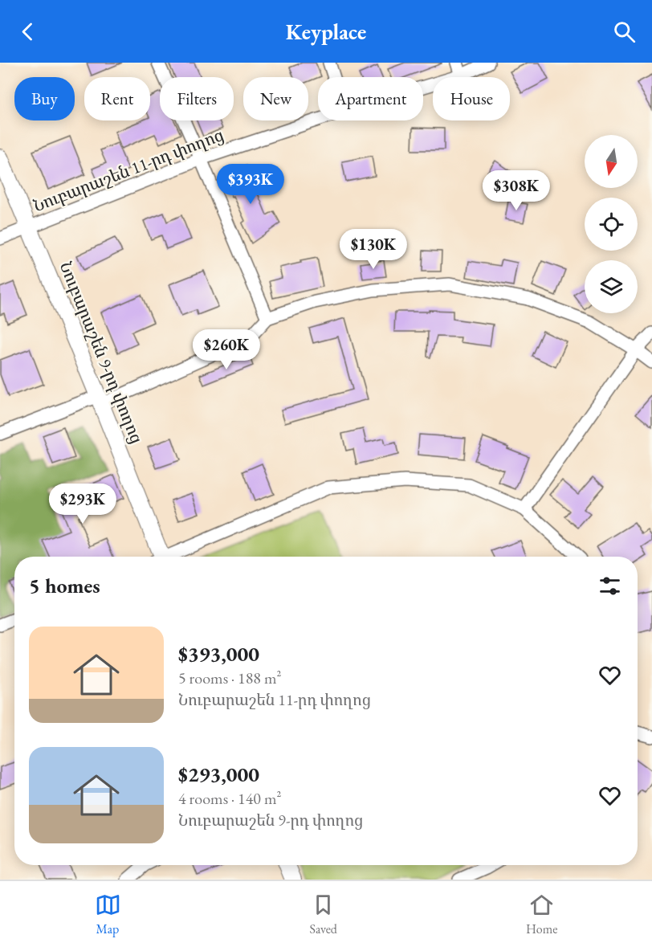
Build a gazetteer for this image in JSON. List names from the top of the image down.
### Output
{
  "streets": {
    "main road": ["Նուբարաշեն 9-րդ փողոց"],
    "street": ["Նուբարաշեն 11-րդ փողոց"]
  },
  "crossings": [
    ["Նուբարաշեն 11-րդ փողոց", "Նուբարաշեն 9-րդ փողոց"]
  ],
  "north": "bottom",
  "page": {
    "header": "Keyplace",
    "chip": [
      "Buy",
      "Rent",
      "Filters",
      "New",
      "Apartment",
      "House"
    ],
    "price": [
      "$393K",
      "$308K",
      "$130K",
      "$260K",
      "$293K"
    ],
    "heading": "5 homes",
    "list": [
      {
        "name": "$393,000",
        "note": "5 rooms · 188 m² · Նուբարաշեն 11-րդ փողոց"
      },
      {
        "name": "$293,000",
        "note": "4 rooms · 140 m² · Նուբարաշեն 9-րդ փողոց"
      }
    ],
    "tabs": ["Map", "Saved", "Home"]
  }
}
